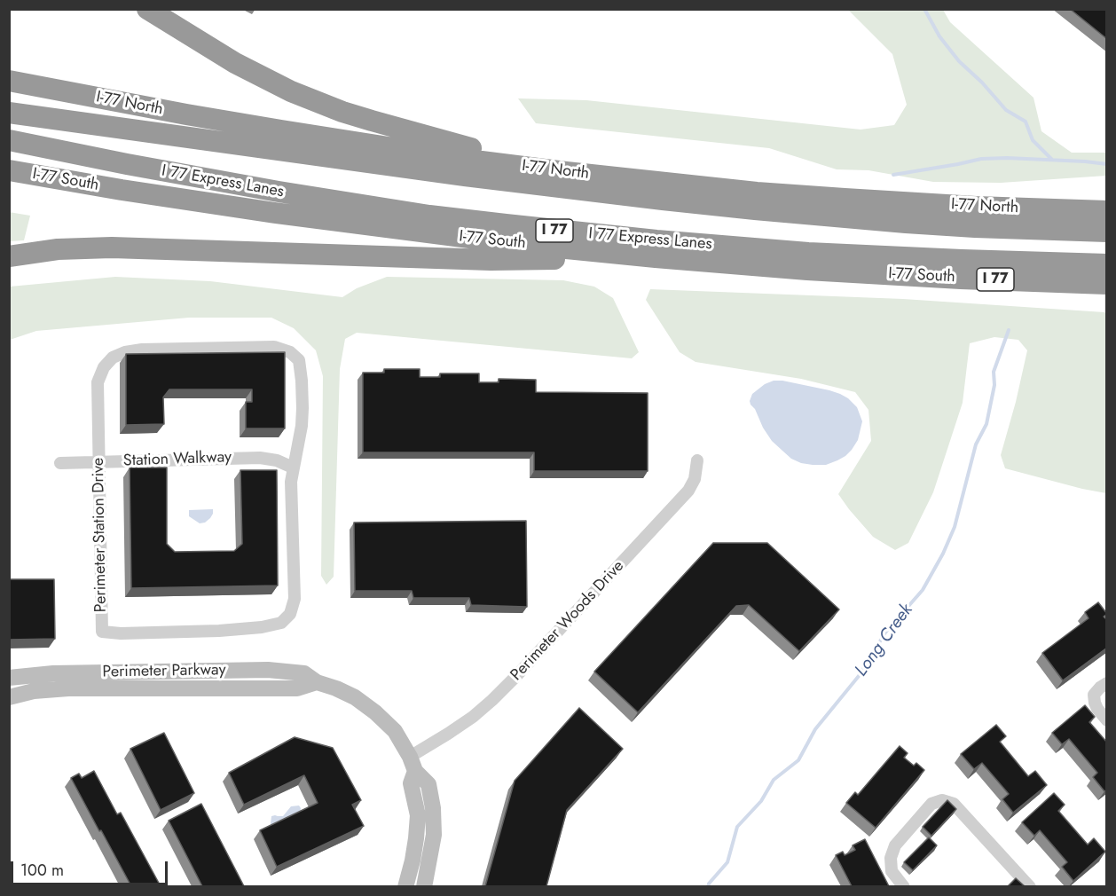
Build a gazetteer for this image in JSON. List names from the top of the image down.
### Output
{
  "streets": {
    "highway": [
      "I-77 North",
      "I-77 South",
      "I 77 Express Lanes",
      "I 77"
    ],
    "street": [
      "Station Walkway",
      "Perimeter Station Drive",
      "Perimeter Woods Drive",
      "Perimeter Parkway"
    ]
  },
  "crossings": [
    ["Station Walkway", "Perimeter Station Drive"],
    ["Perimeter Woods Drive", "Perimeter Parkway"]
  ],
  "water": ["Long Creek"],
  "scale_bar": "100 m"
}
